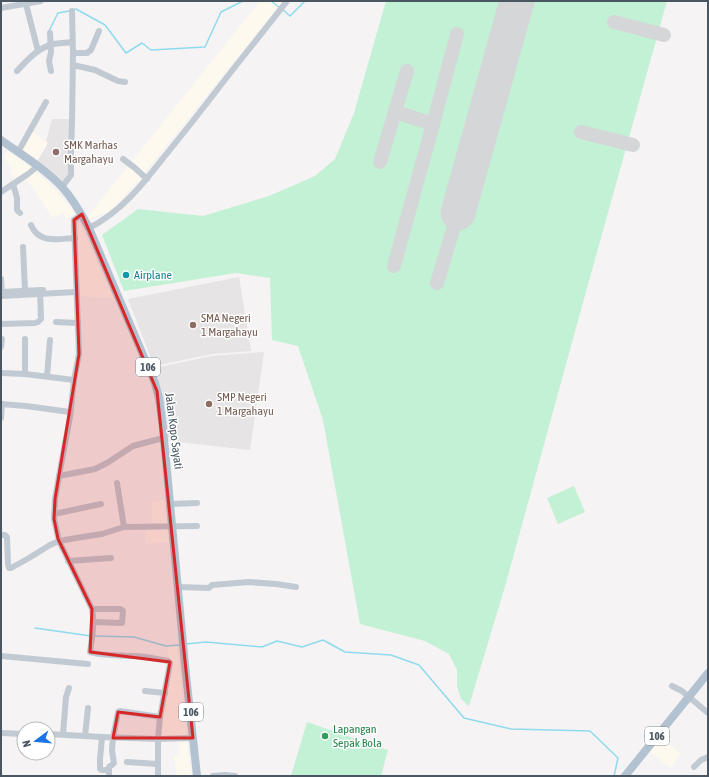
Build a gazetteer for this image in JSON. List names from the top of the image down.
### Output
{
  "streets": {
    "main road": ["106", "Jalan Kopo Sayati"]
  },
  "places": [
    "SMK Marhas Margahayu",
    "Airplane",
    "SMA Negeri 1 Margahayu",
    "SMP Negeri 1 Margahayu",
    "Lapangan Sepak Bola"
  ],
  "north": "left"
}
